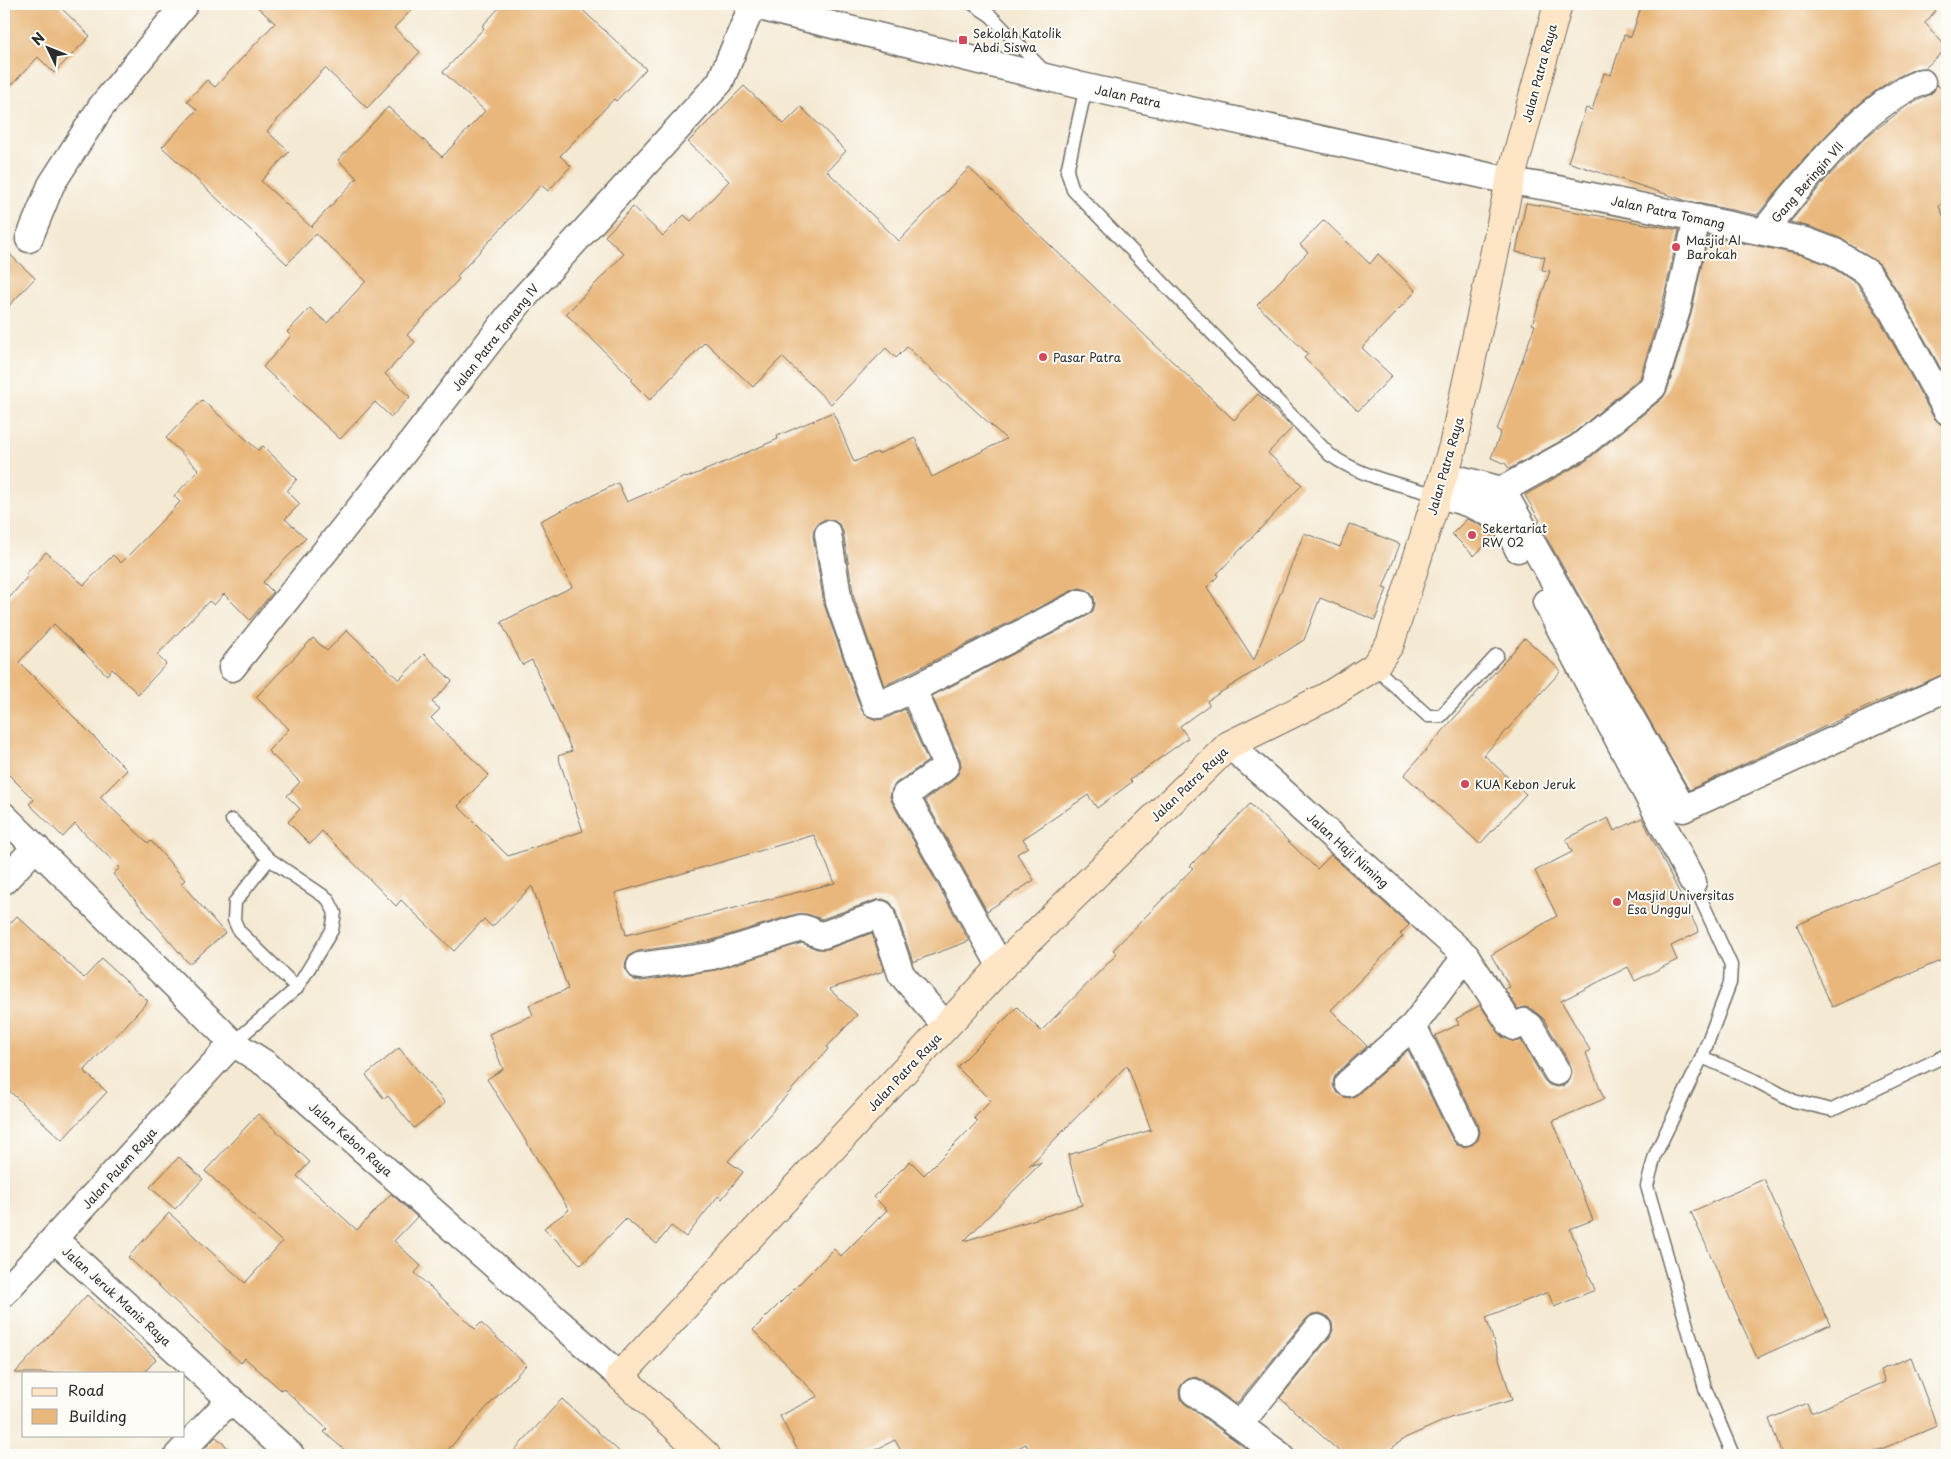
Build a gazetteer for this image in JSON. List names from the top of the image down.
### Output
{
  "streets": {
    "street": [
      "Jalan Patra Raya",
      "Jalan Patra",
      "Gang Beringin VII",
      "Jalan Patra Tomang",
      "Jalan Patra Tomang IV",
      "Jalan Haji Niming",
      "Jalan Kebon Raya",
      "Jalan Palem Raya",
      "Jalan Jeruk Manis Raya"
    ]
  },
  "crossings": [
    ["Jalan Patra Raya", "Jalan Patra"],
    ["Jalan Patra Raya", "Jalan Patra Tomang"],
    ["Jalan Patra Raya", "Jalan Haji Niming"],
    ["Jalan Patra Raya", "Jalan Kebon Raya"],
    ["Jalan Patra", "Jalan Patra Tomang"],
    ["Jalan Patra", "Jalan Patra Tomang IV"],
    ["Gang Beringin VII", "Jalan Patra Tomang"],
    ["Jalan Kebon Raya", "Jalan Palem Raya"],
    ["Jalan Palem Raya", "Jalan Jeruk Manis Raya"]
  ],
  "places": {
    "transit": ["Sekolah Katolik Abdi Siswa"],
    "other": [
      "Masjid Al Barokah",
      "Pasar Patra",
      "Sekertariat RW 02",
      "KUA Kebon Jeruk",
      "Masjid Universitas Esa Unggul"
    ]
  },
  "legend": ["Road", "Building"],
  "north": "top left"
}
